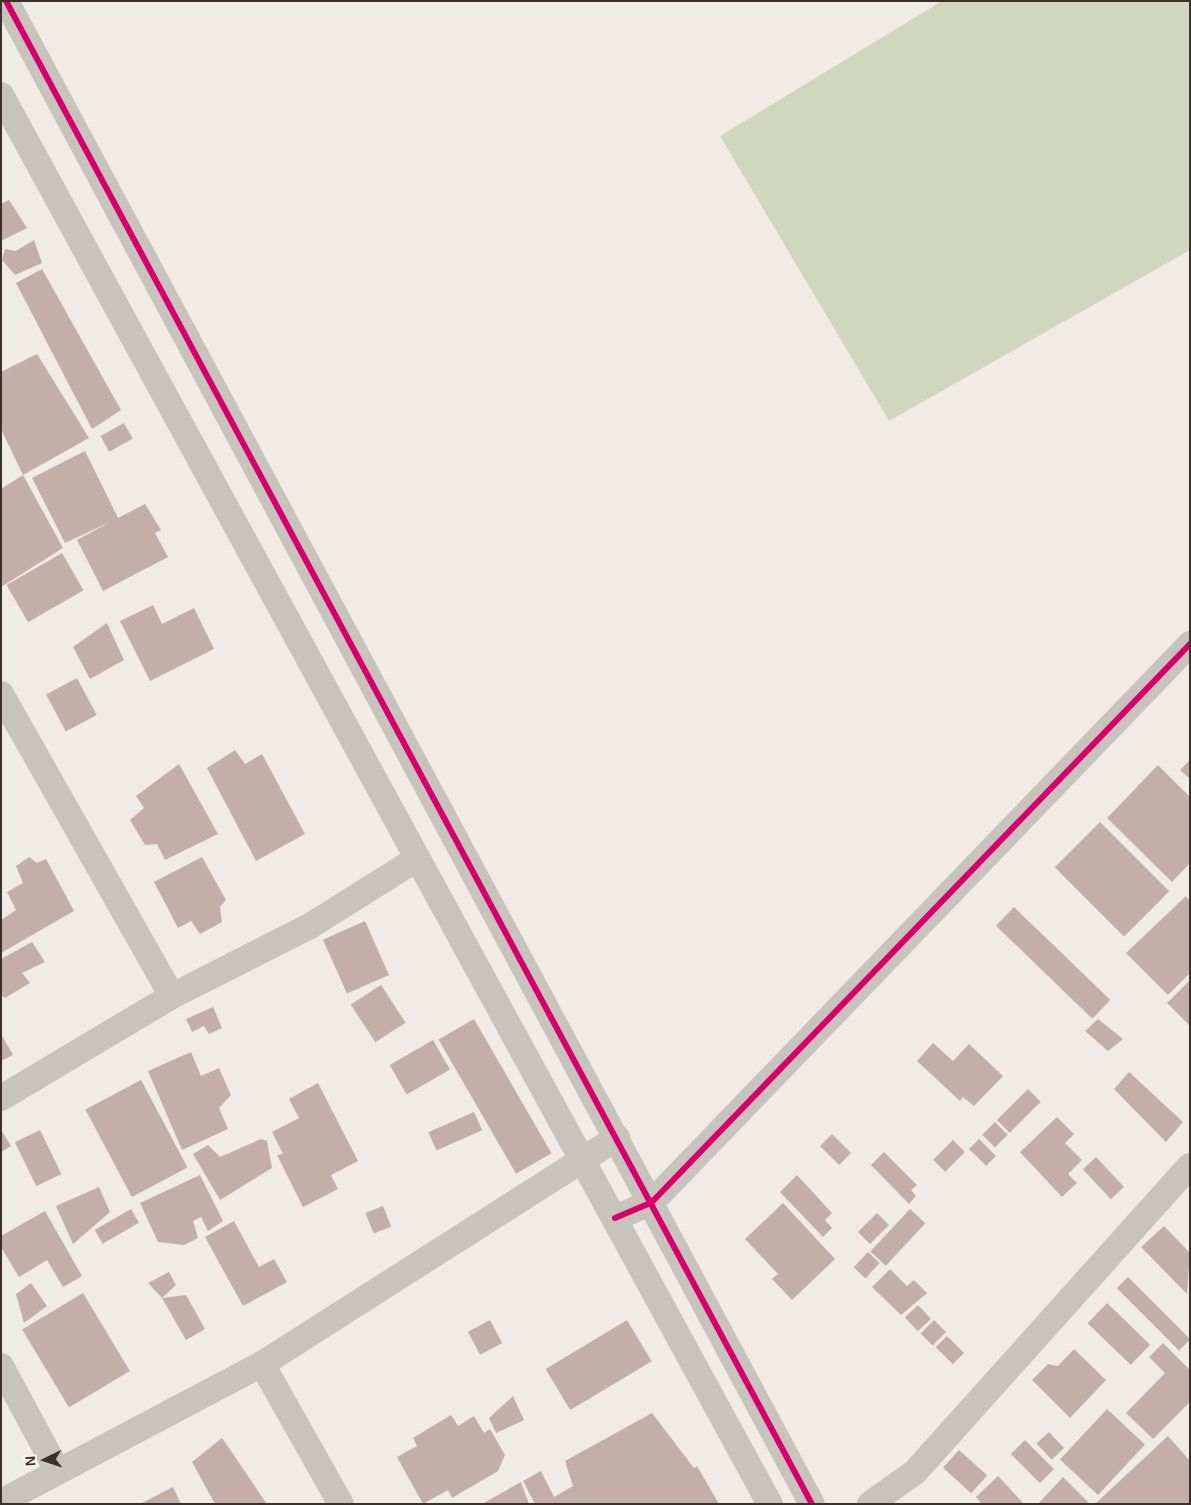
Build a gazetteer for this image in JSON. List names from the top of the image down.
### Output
{
  "north": "left"
}
